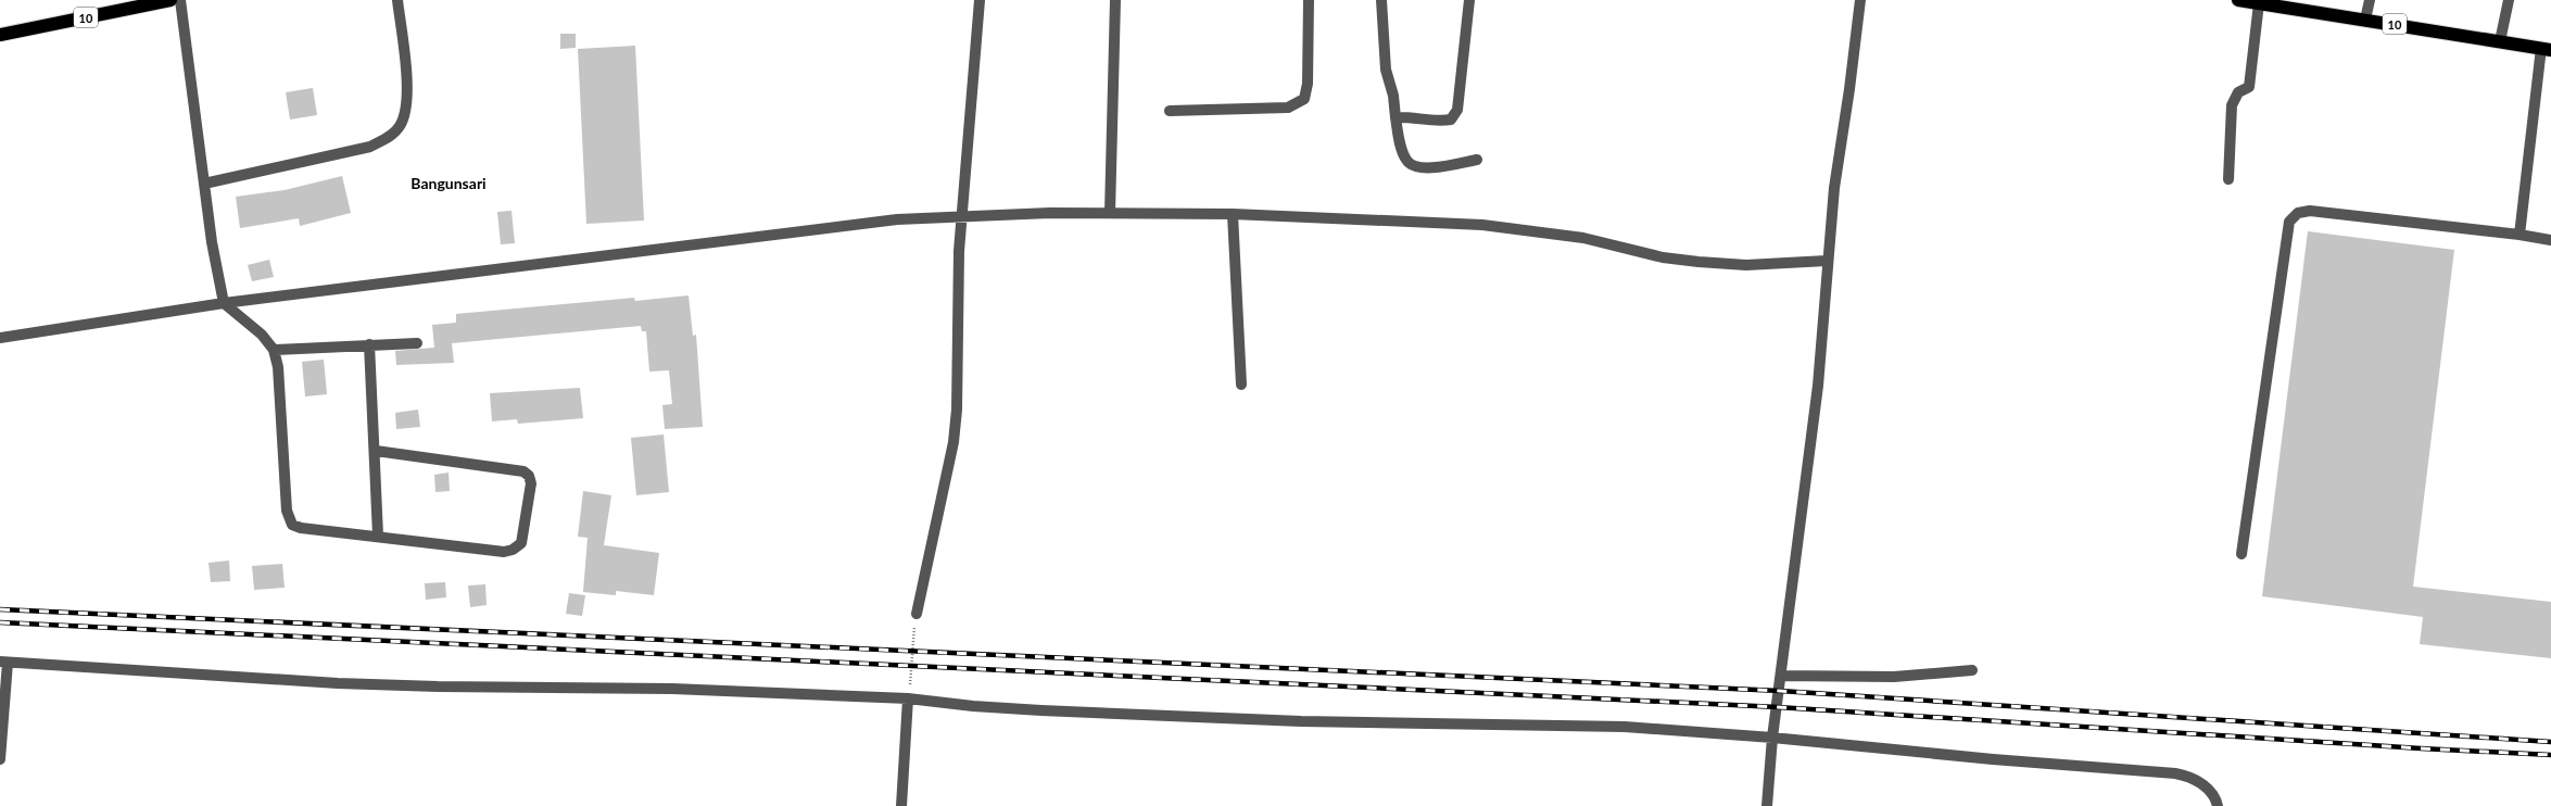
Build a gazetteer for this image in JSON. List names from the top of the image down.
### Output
{
  "streets": {
    "highway": ["10"]
  },
  "districts": ["Bangunsari"]
}
